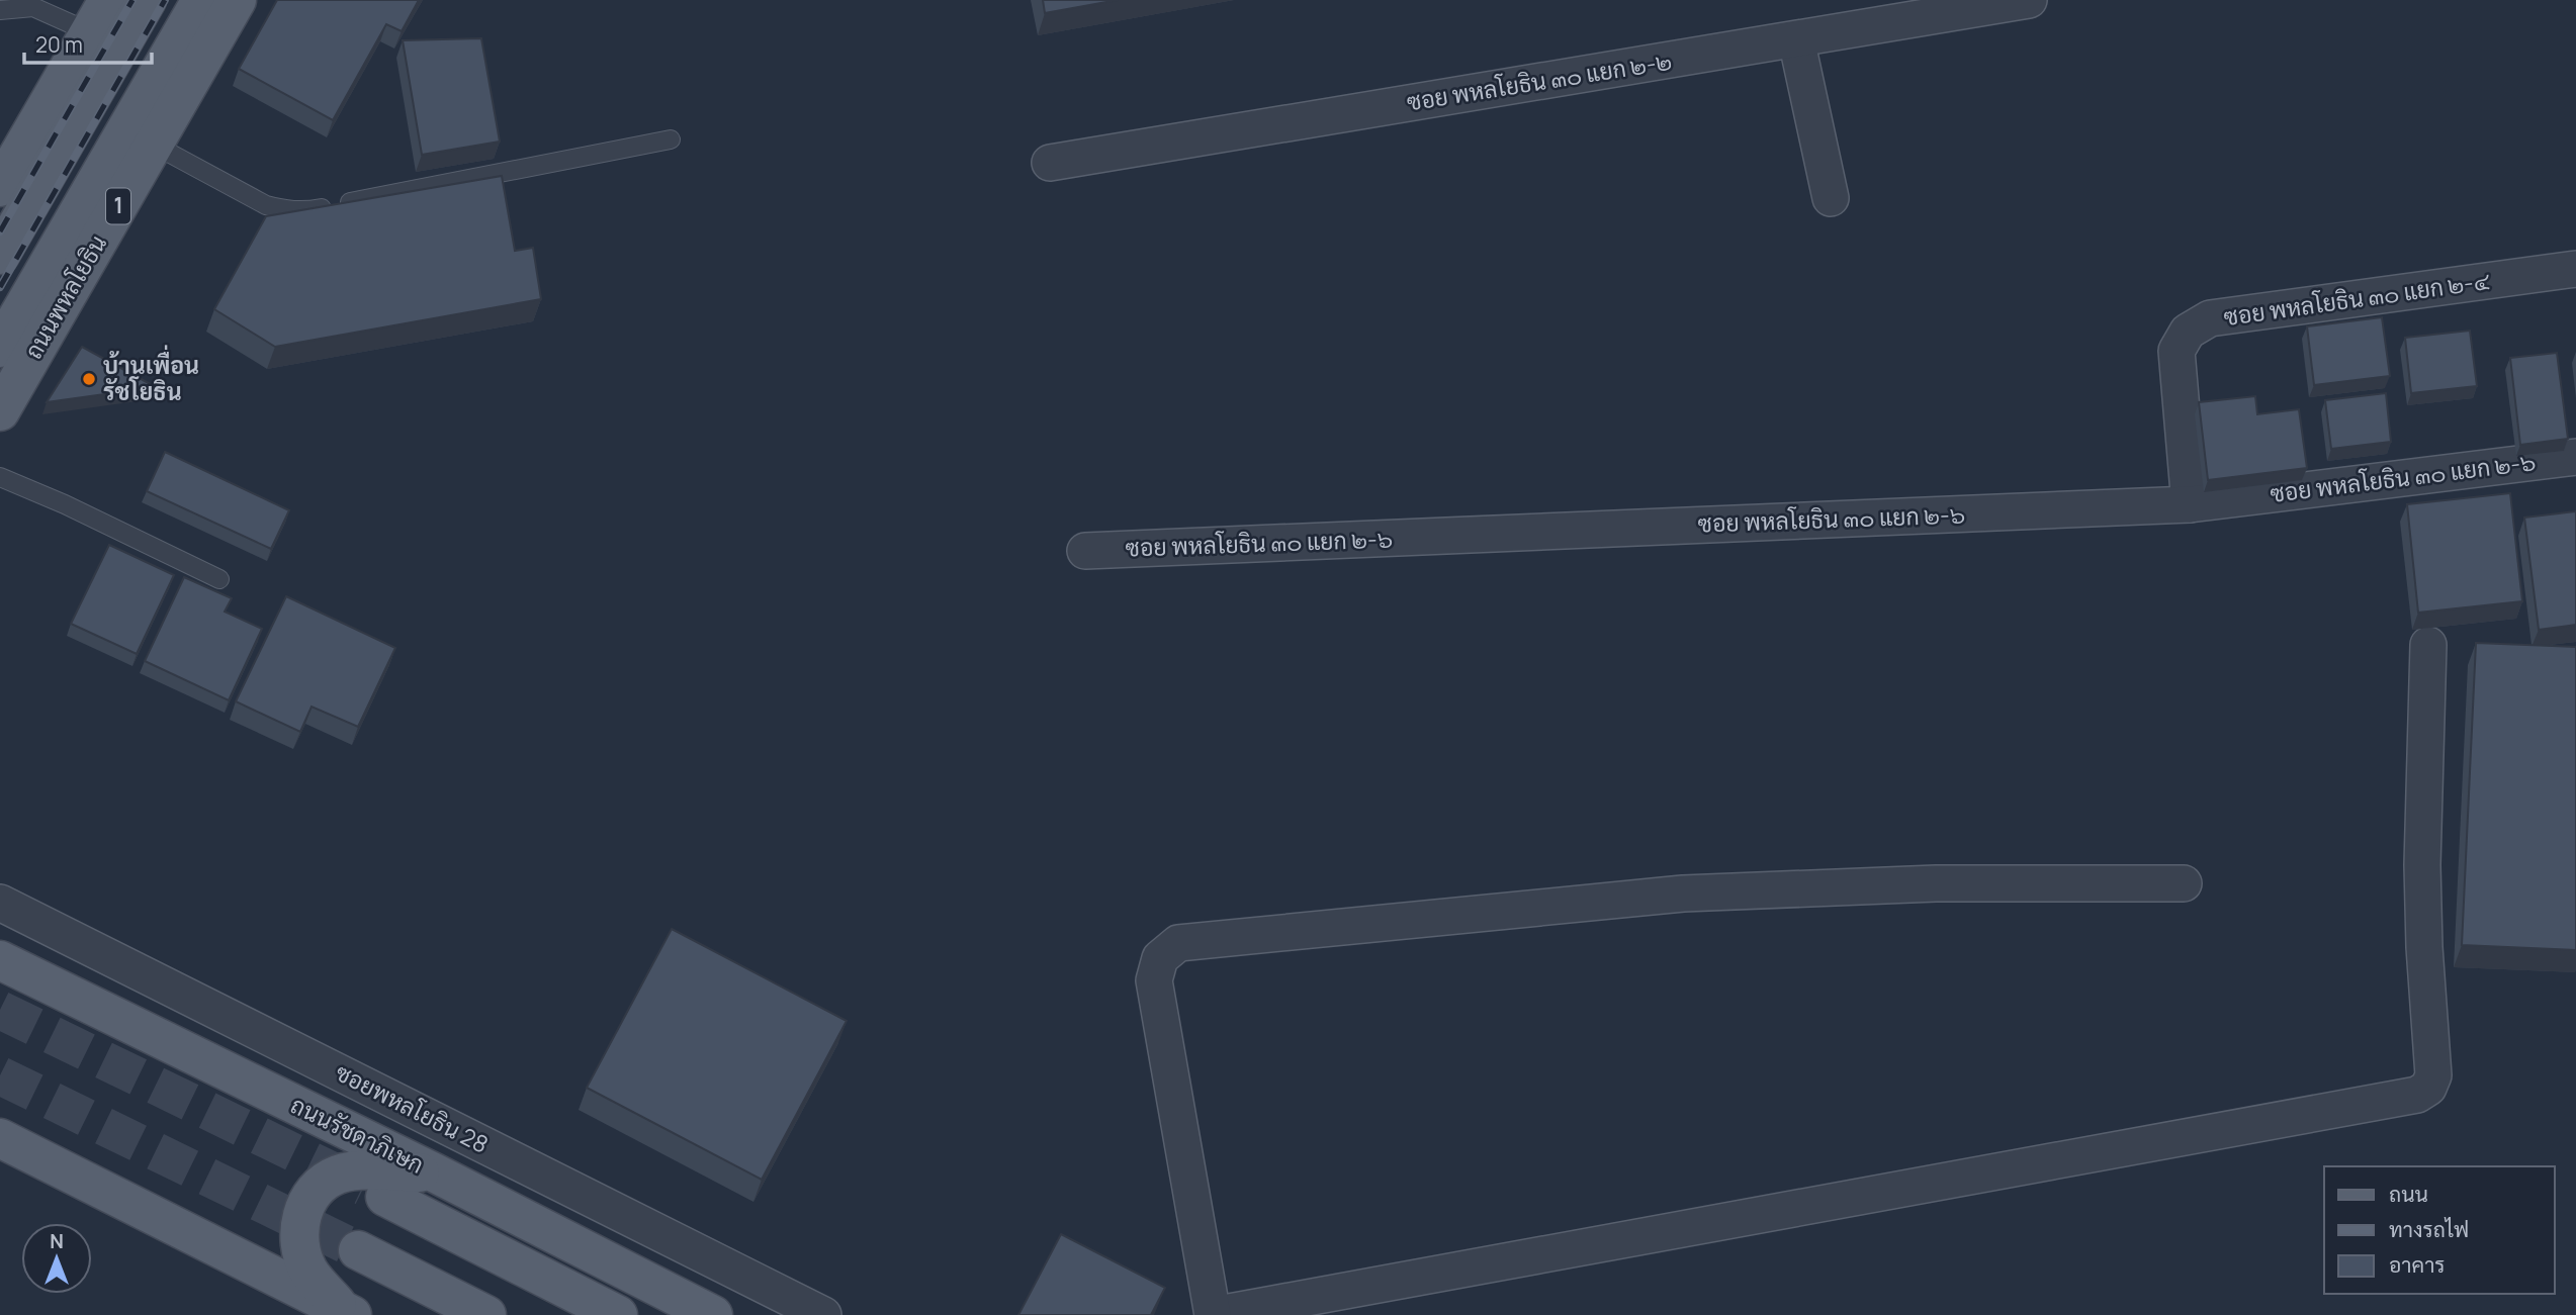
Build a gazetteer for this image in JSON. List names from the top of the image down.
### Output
{
  "streets": {
    "main road": ["1", "ถนนพหลโยธิน", "ถนนรัชดาภิเษก"],
    "street": [
      "ซอย พหลโยธิน ๓๐ แยก ๒-๒",
      "ซอย พหลโยธิน ๓๐ แยก ๒-๔",
      "ซอย พหลโยธิน ๓๐ แยก ๒-๖",
      "ซอยพหลโยธิน 28"
    ]
  },
  "crossings": [
    ["ซอย พหลโยธิน ๓๐ แยก ๒-๔", "ซอย พหลโยธิน ๓๐ แยก ๒-๖"]
  ],
  "places": ["บ้านเพื่อน รัชโยธิน"],
  "legend": ["ถนน", "ทางรถไฟ", "อาคาร"],
  "scale_bar": "20 m",
  "north": "top"
}
